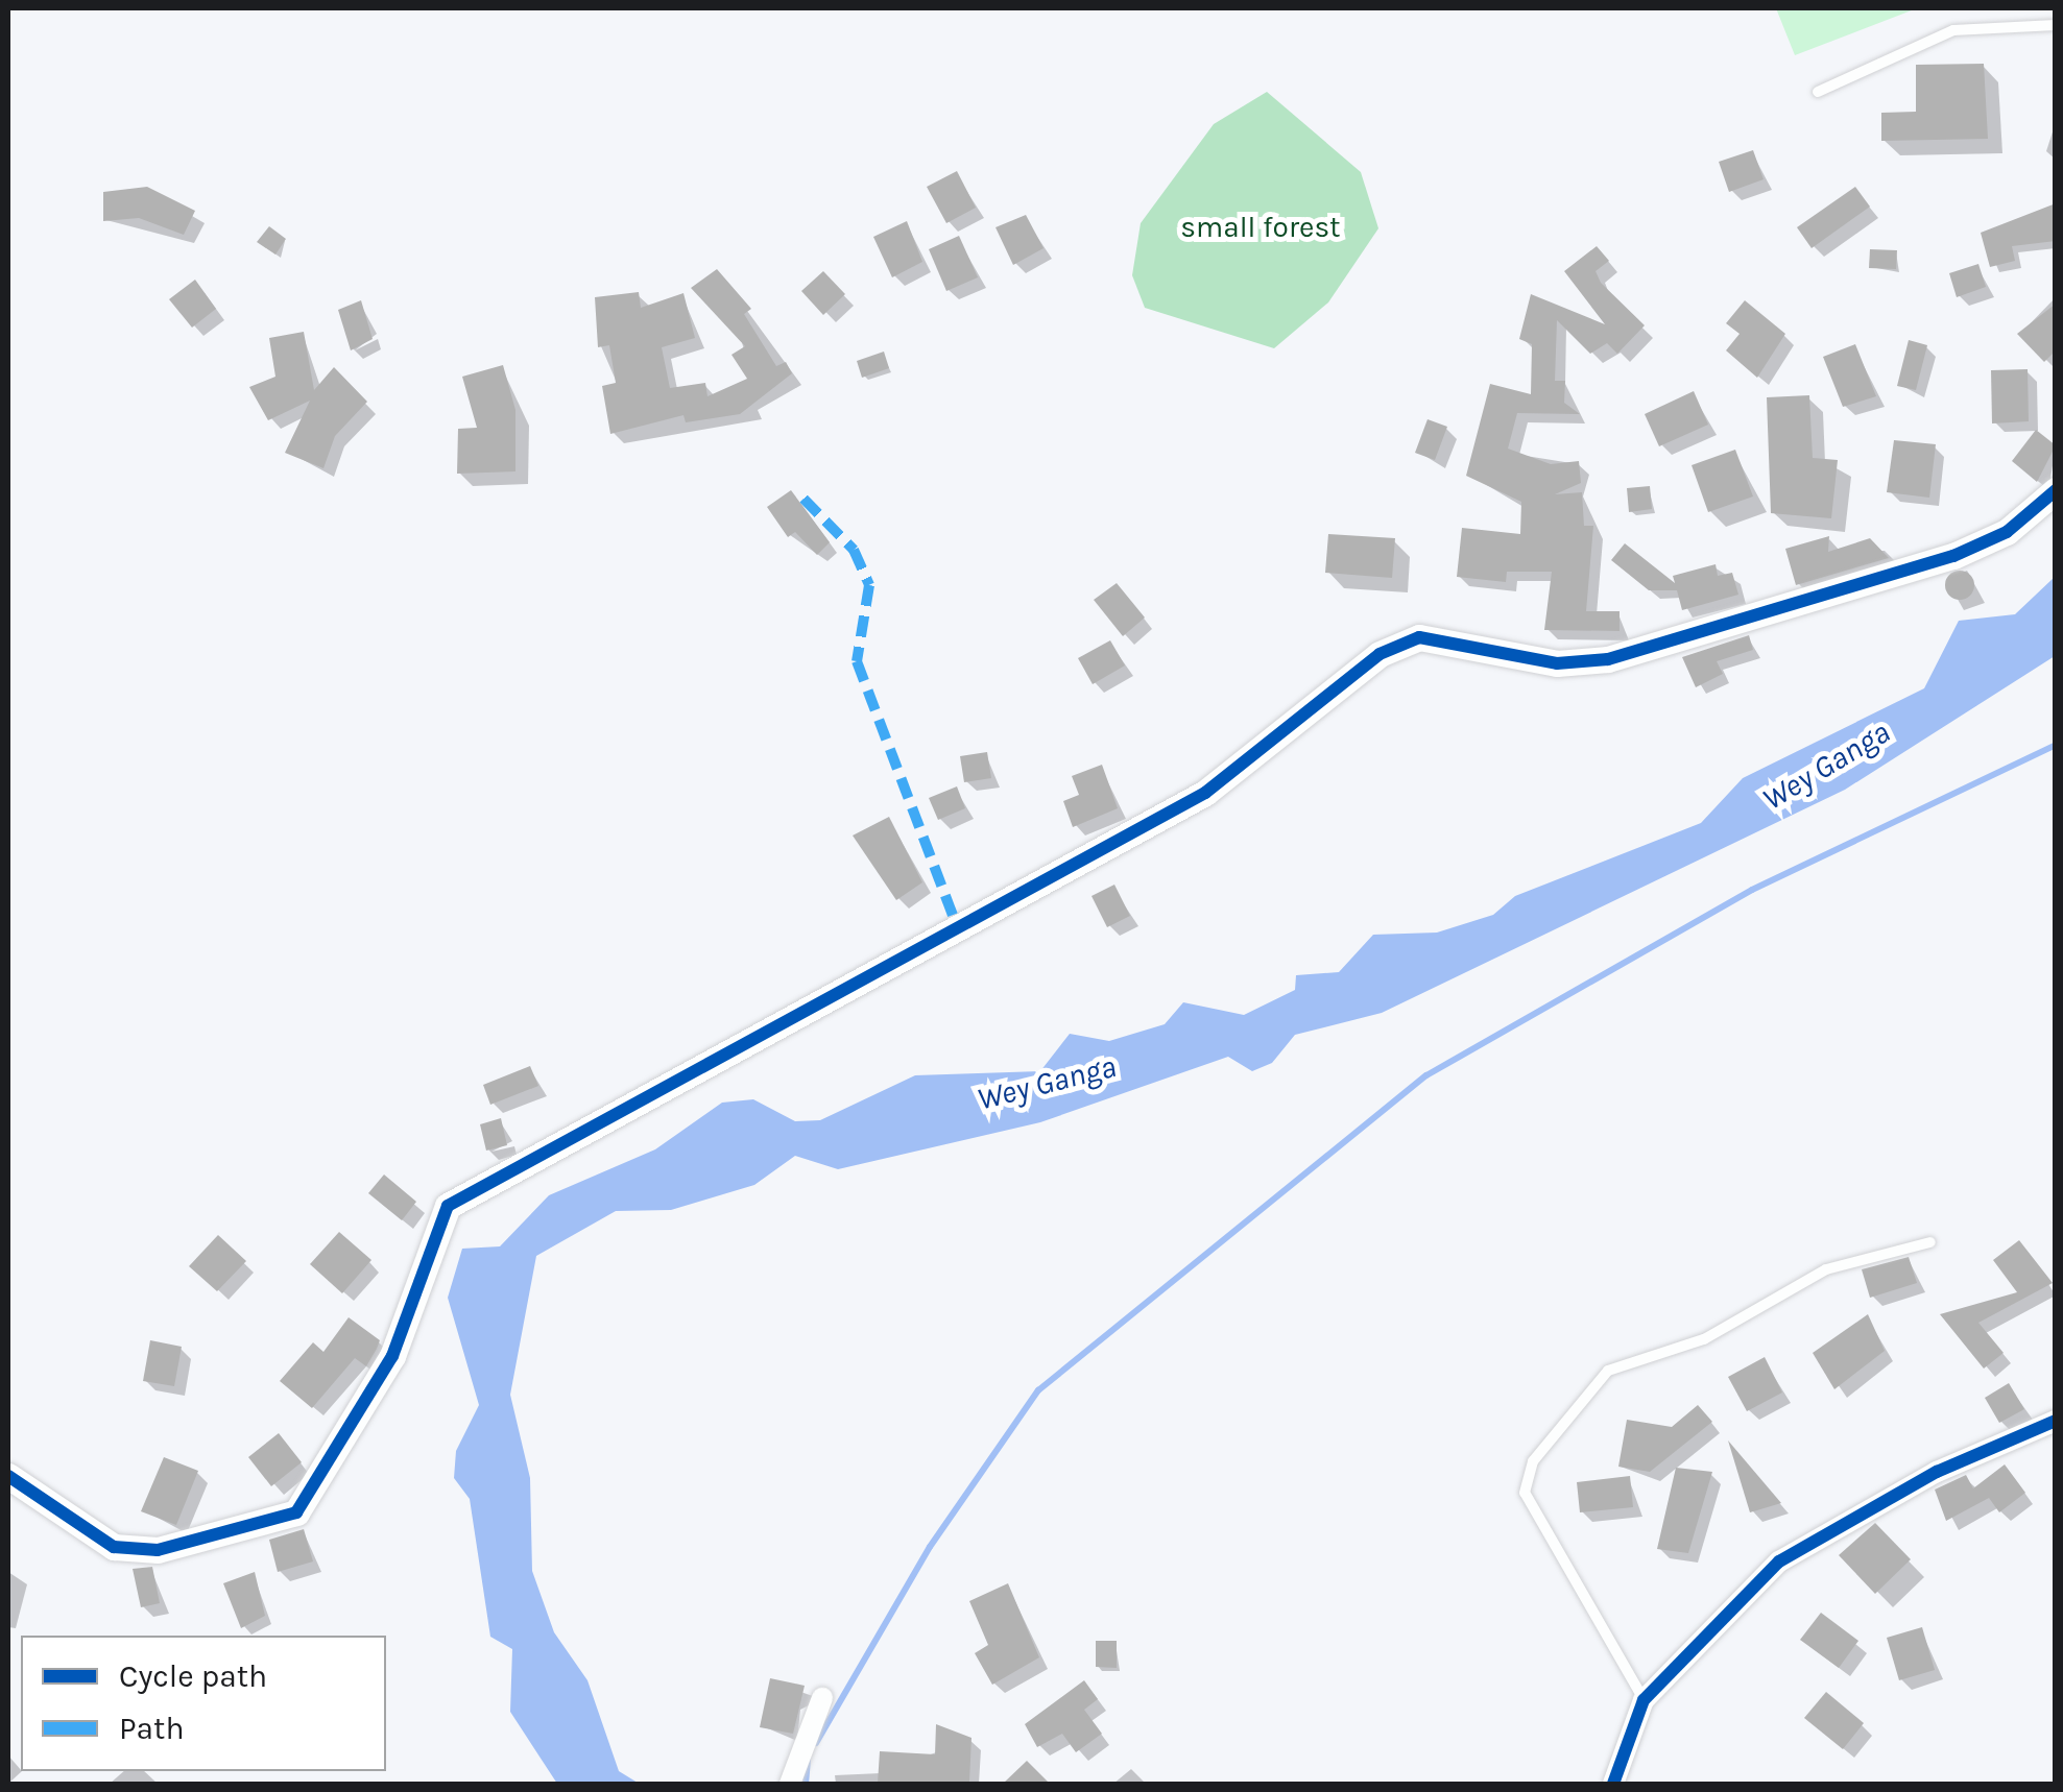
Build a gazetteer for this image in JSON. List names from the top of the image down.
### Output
{
  "water": ["Wey Ganga"],
  "parks": ["small forest"],
  "legend": ["Cycle path", "Path"]
}
